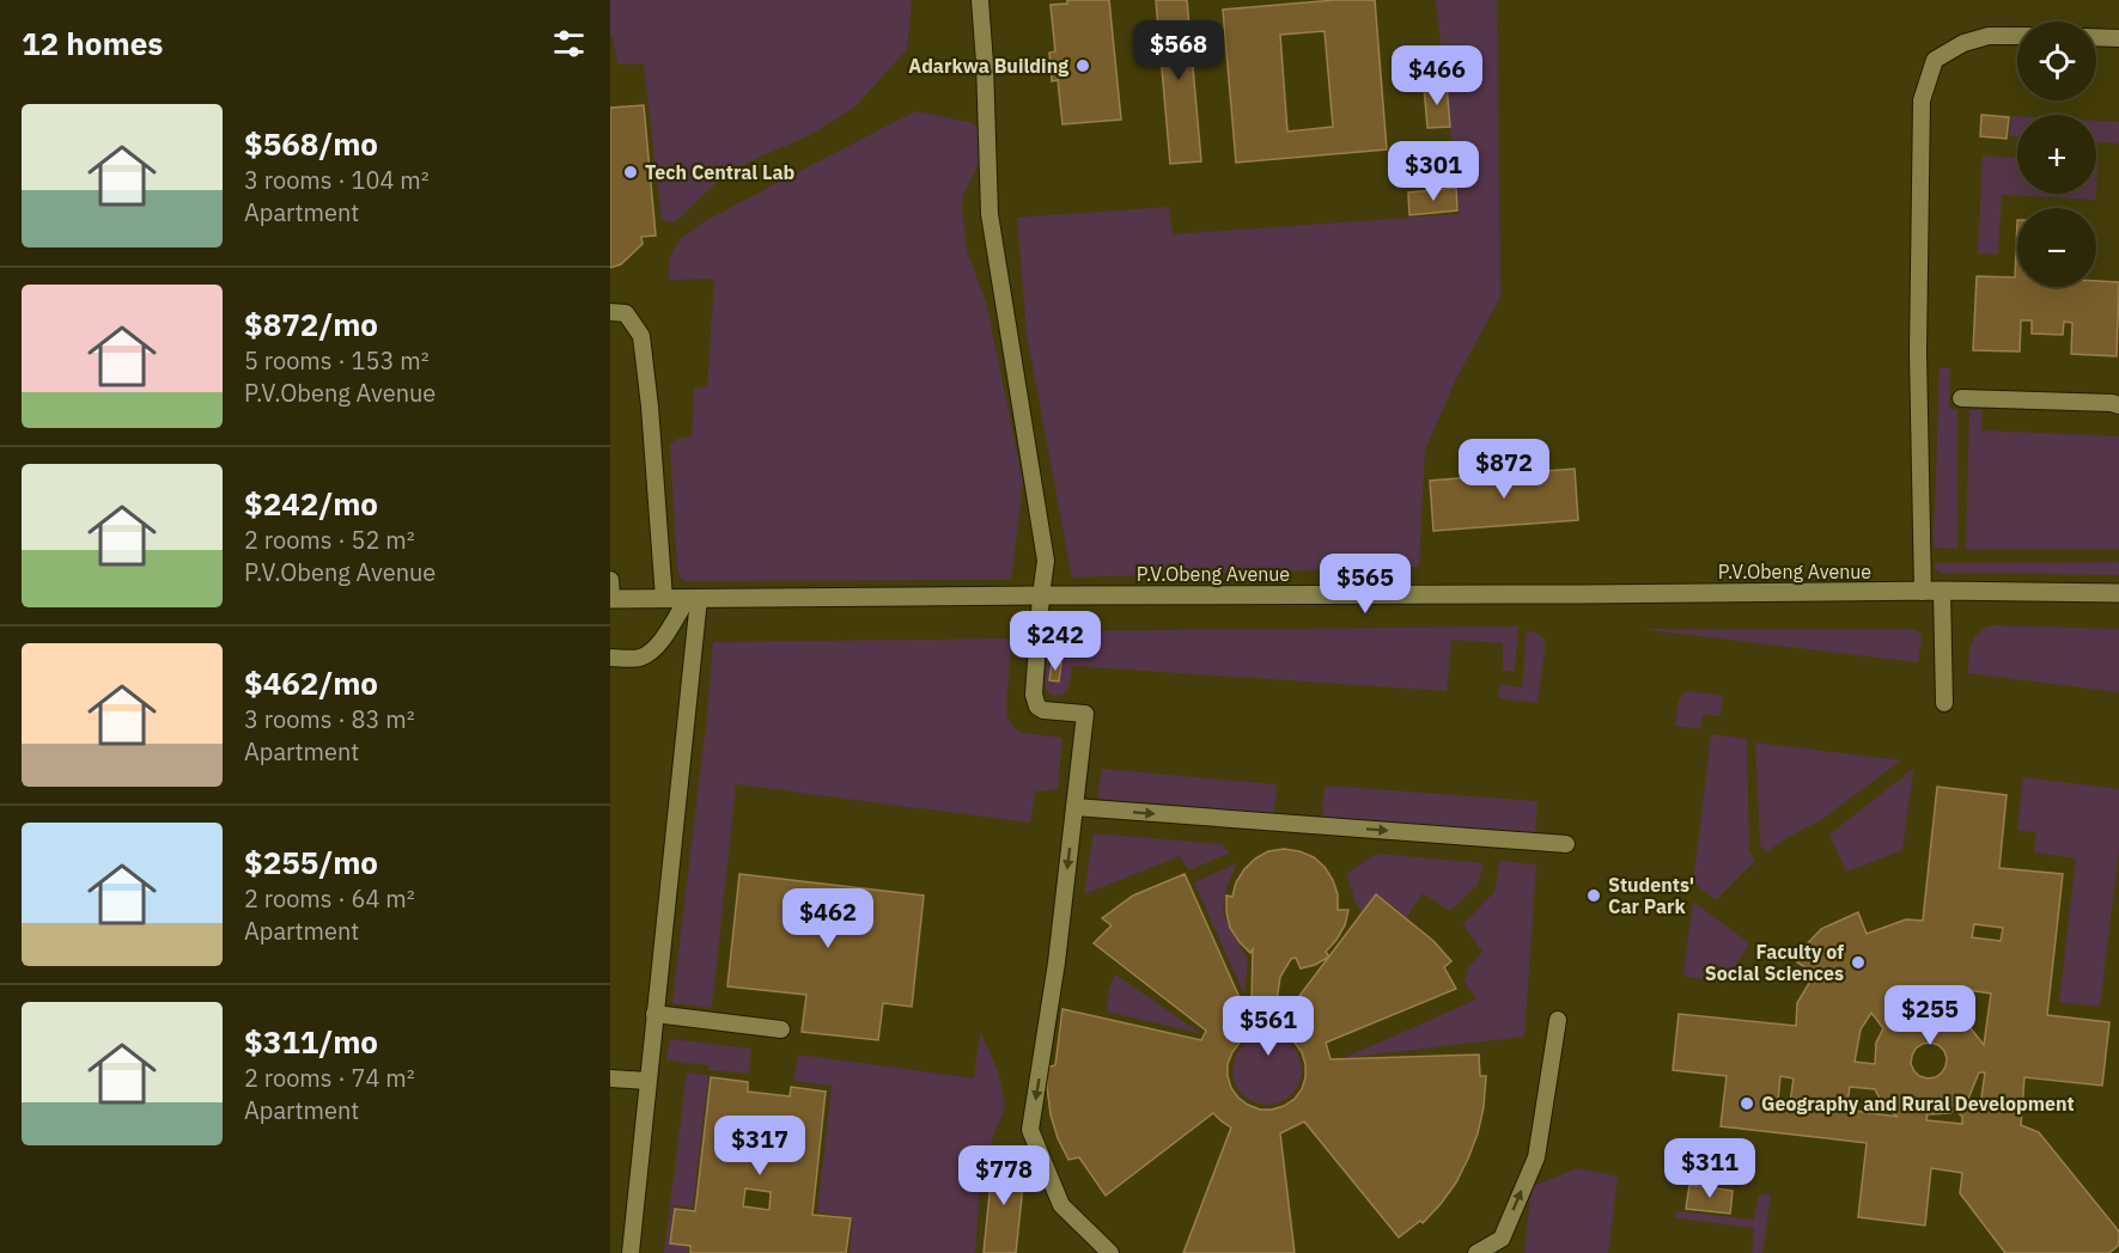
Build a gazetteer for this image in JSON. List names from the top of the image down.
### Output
{
  "streets": {
    "street": ["P.V.Obeng Avenue"]
  },
  "places": [
    "Adarkwa Building",
    "Tech Central Lab",
    "Students' Car Park",
    "Faculty of Social Sciences",
    "Geography and Rural Development"
  ],
  "page": {
    "heading": "12 homes",
    "price": [
      "$568",
      "$466",
      "$301",
      "$872",
      "$565",
      "$242",
      "$462",
      "$255",
      "$561",
      "$317",
      "$311",
      "$778"
    ],
    "map_buttons": ["+", "−"],
    "list": [
      {
        "name": "$568/mo",
        "note": "3 rooms · 104 m² · Apartment"
      },
      {
        "name": "$872/mo",
        "note": "5 rooms · 153 m² · P.V.Obeng Avenue"
      },
      {
        "name": "$242/mo",
        "note": "2 rooms · 52 m² · P.V.Obeng Avenue"
      },
      {
        "name": "$462/mo",
        "note": "3 rooms · 83 m² · Apartment"
      },
      {
        "name": "$255/mo",
        "note": "2 rooms · 64 m² · Apartment"
      },
      {
        "name": "$311/mo",
        "note": "2 rooms · 74 m² · Apartment"
      }
    ]
  }
}
